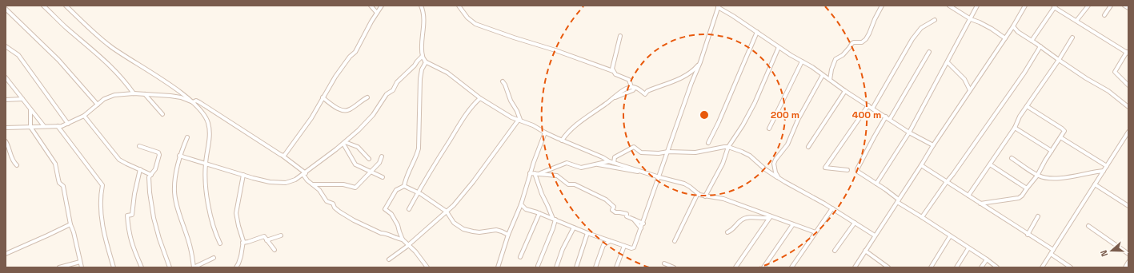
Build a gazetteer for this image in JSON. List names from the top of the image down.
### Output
{
  "north": "left",
  "rings": ["200 m", "400 m"]
}
